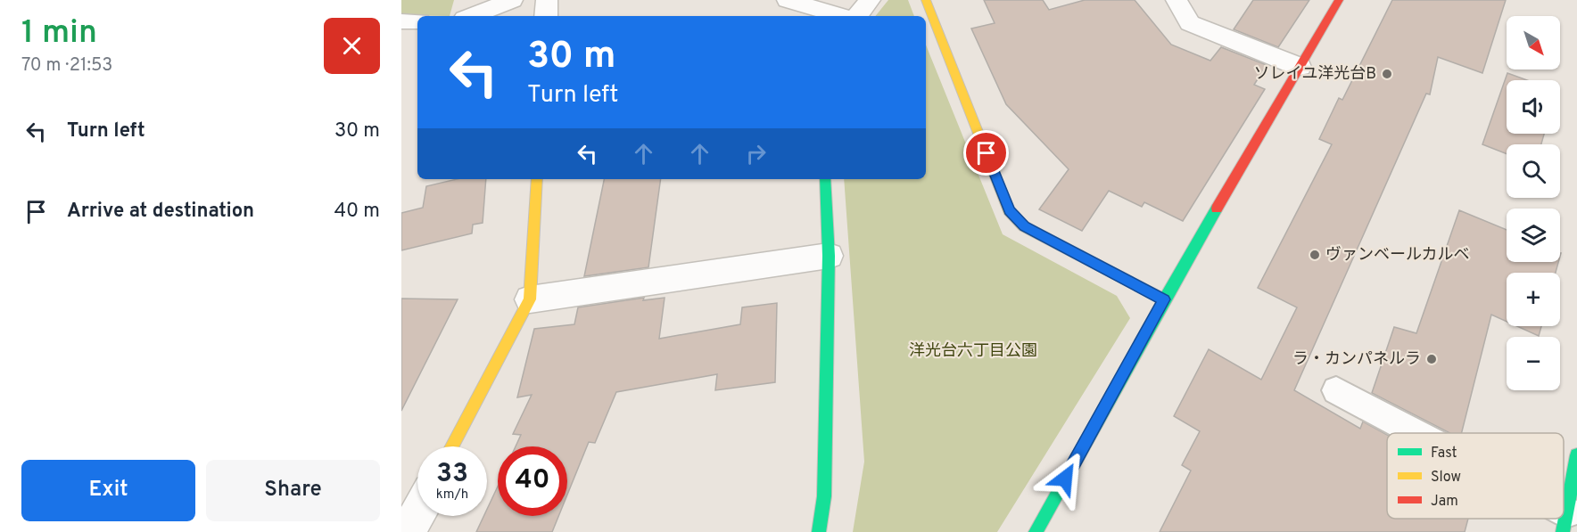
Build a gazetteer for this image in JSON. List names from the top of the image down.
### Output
{
  "parks": ["洋光台六丁目公園"],
  "places": ["ソレイユ洋光台B", "ヴァンベールカルベ", "ラ・カンパネルラ"],
  "legend": ["Fast", "Slow", "Jam"],
  "north": "bottom right",
  "page": {
    "heading": ["1 min", "70 m · 21:53"],
    "map_buttons": ["+", "−"],
    "turn": ["30 m", "Turn left"],
    "list": [
      {
        "name": "Turn left",
        "value": "30 m"
      },
      {
        "name": "Arrive at destination",
        "value": "40 m"
      }
    ],
    "speed": "33 km/h",
    "limit": "40",
    "buttons": ["Exit", "Share"]
  }
}
